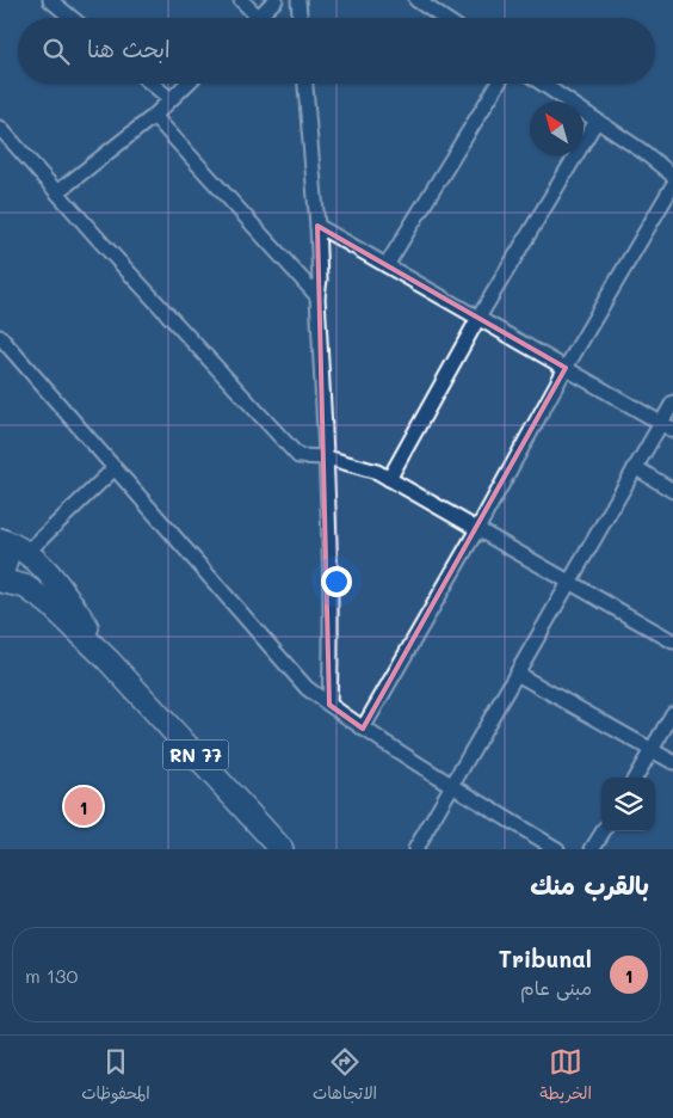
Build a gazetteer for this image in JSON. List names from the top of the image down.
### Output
{
  "streets": {
    "main road": ["RN 77"]
  },
  "north": "top left",
  "page": {
    "search": "ابحث هنا",
    "pins": "1",
    "heading": "بالقرب منك",
    "list": [
      {
        "mark": "1",
        "name": "Tribunal",
        "note": "مبنى عام",
        "value": "130 m"
      }
    ],
    "nav": ["الخريطة", "الاتجاهات", "المحفوظات"]
  }
}
